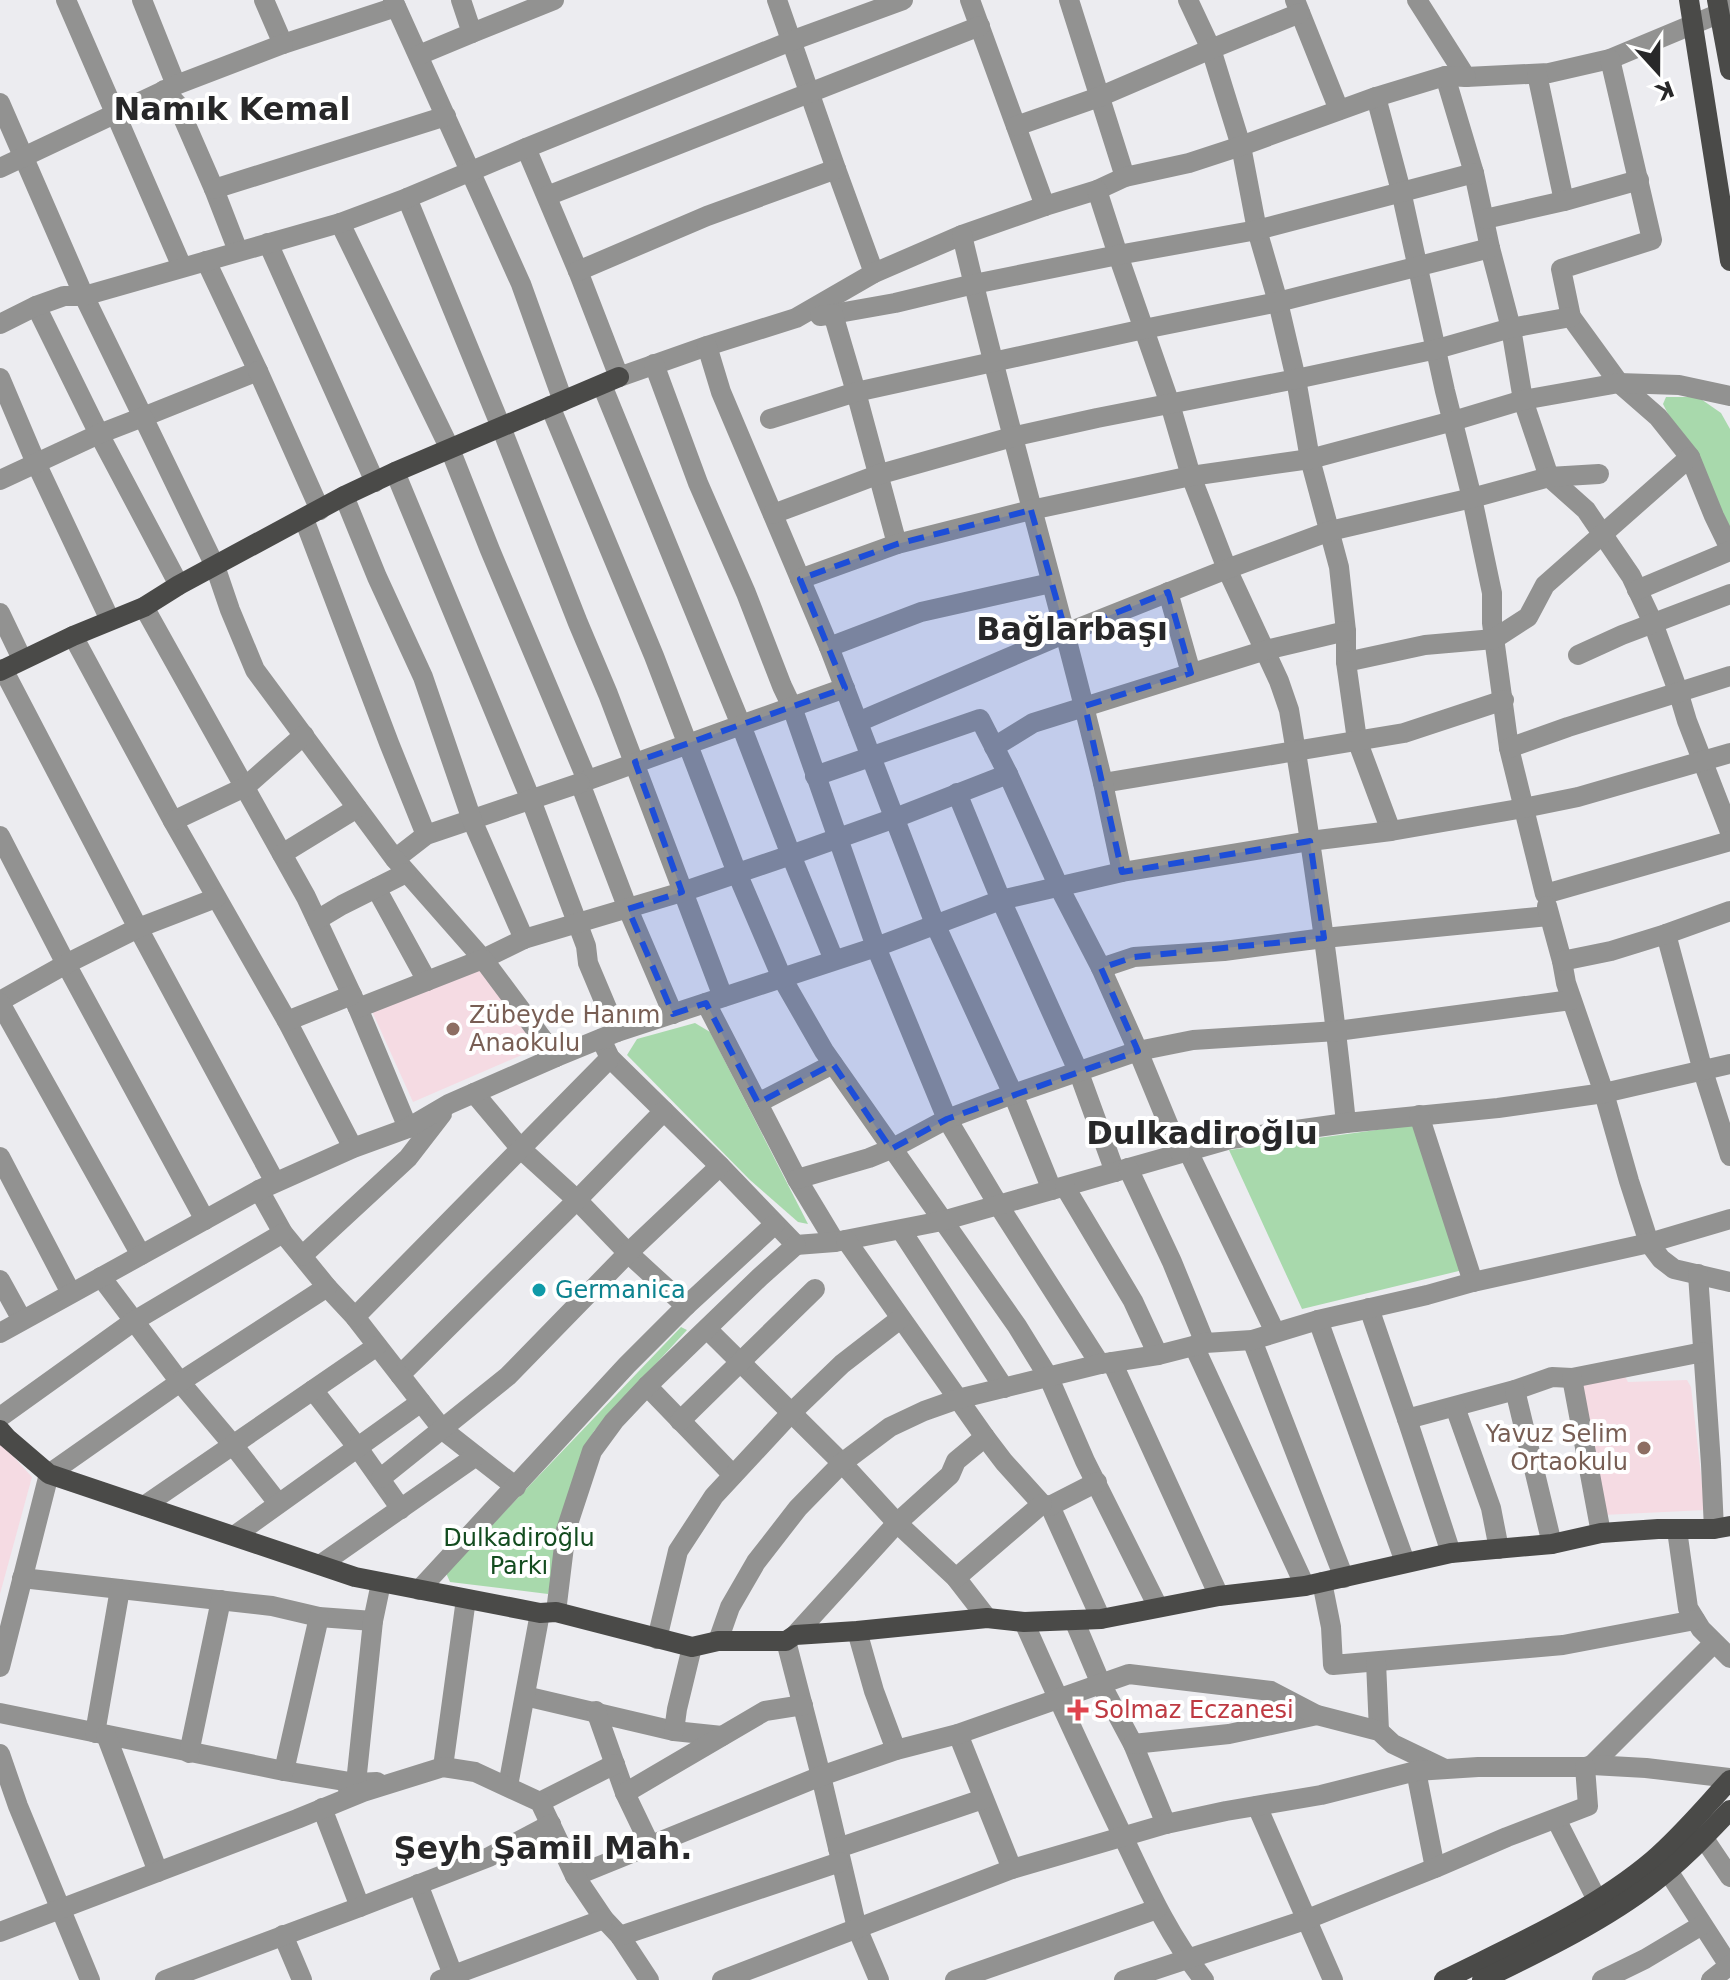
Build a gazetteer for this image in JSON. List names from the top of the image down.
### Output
{
  "districts": [
    "Namık Kemal",
    "Bağlarbaşı",
    "Dulkadiroğlu",
    "Şeyh Şamil Mah."
  ],
  "parks": ["Dulkadiroğlu Parkı"],
  "places": {
    "other": ["Zübeyde Hanım Anaokulu", "Germanica", "Yavuz Selim Ortaokulu"],
    "health": ["Solmaz Eczanesi"]
  },
  "north": "bottom"
}
